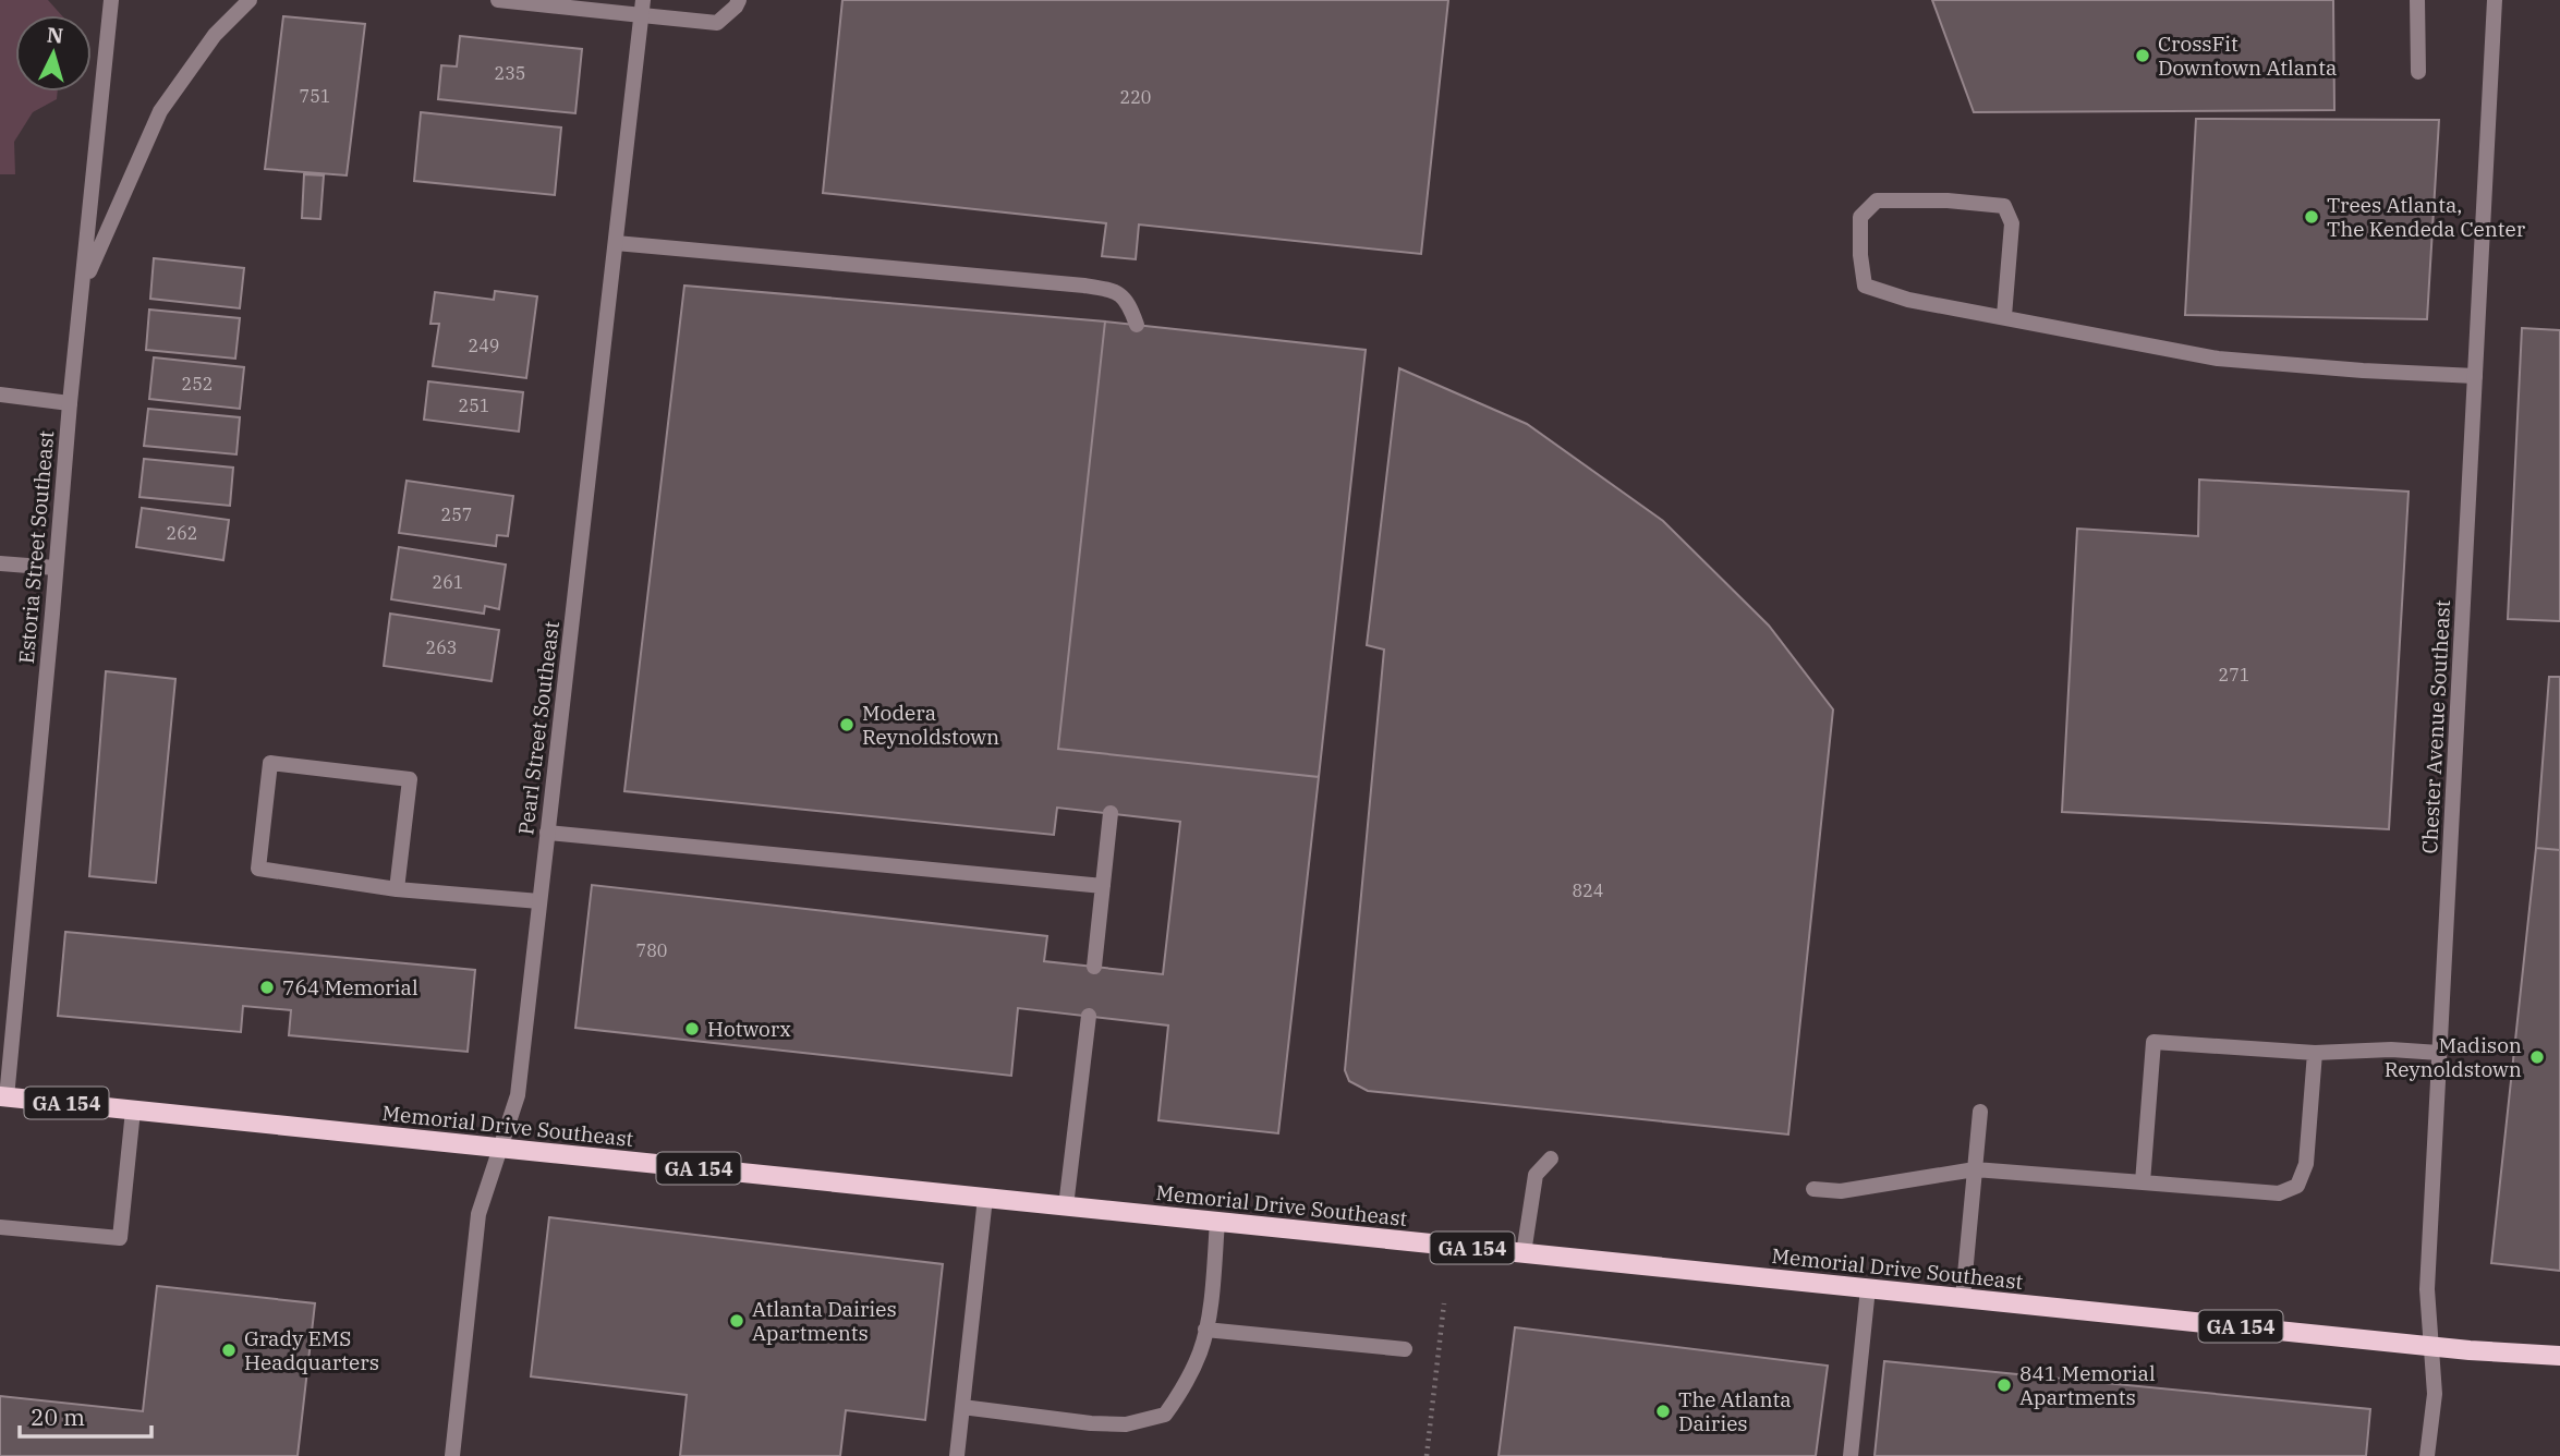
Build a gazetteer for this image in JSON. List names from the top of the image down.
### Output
{
  "streets": {
    "main road": ["GA 154", "Memorial Drive Southeast"],
    "street": ["Estoria Street Southeast", "Chester Avenue Southeast", "Pearl Street Southeast"]
  },
  "crossings": [
    ["Estoria Street Southeast", "Memorial Drive Southeast"],
    ["Chester Avenue Southeast", "Memorial Drive Southeast"],
    ["Pearl Street Southeast", "Memorial Drive Southeast"]
  ],
  "places": [
    "CrossFit Downtown Atlanta",
    "Trees Atlanta, The Kendeda Center",
    "Modera Reynoldstown",
    "764 Memorial",
    "Hotworx",
    "Madison Reynoldstown",
    "Atlanta Dairies Apartments",
    "Grady EMS Headquarters",
    "841 Memorial Apartments",
    "The Atlanta Dairies"
  ],
  "house_numbers": [
    "235",
    "751",
    "220",
    "249",
    "252",
    "251",
    "257",
    "262",
    "261",
    "263",
    "271",
    "824",
    "780"
  ],
  "scale_bar": "20 m",
  "north": "top"
}
